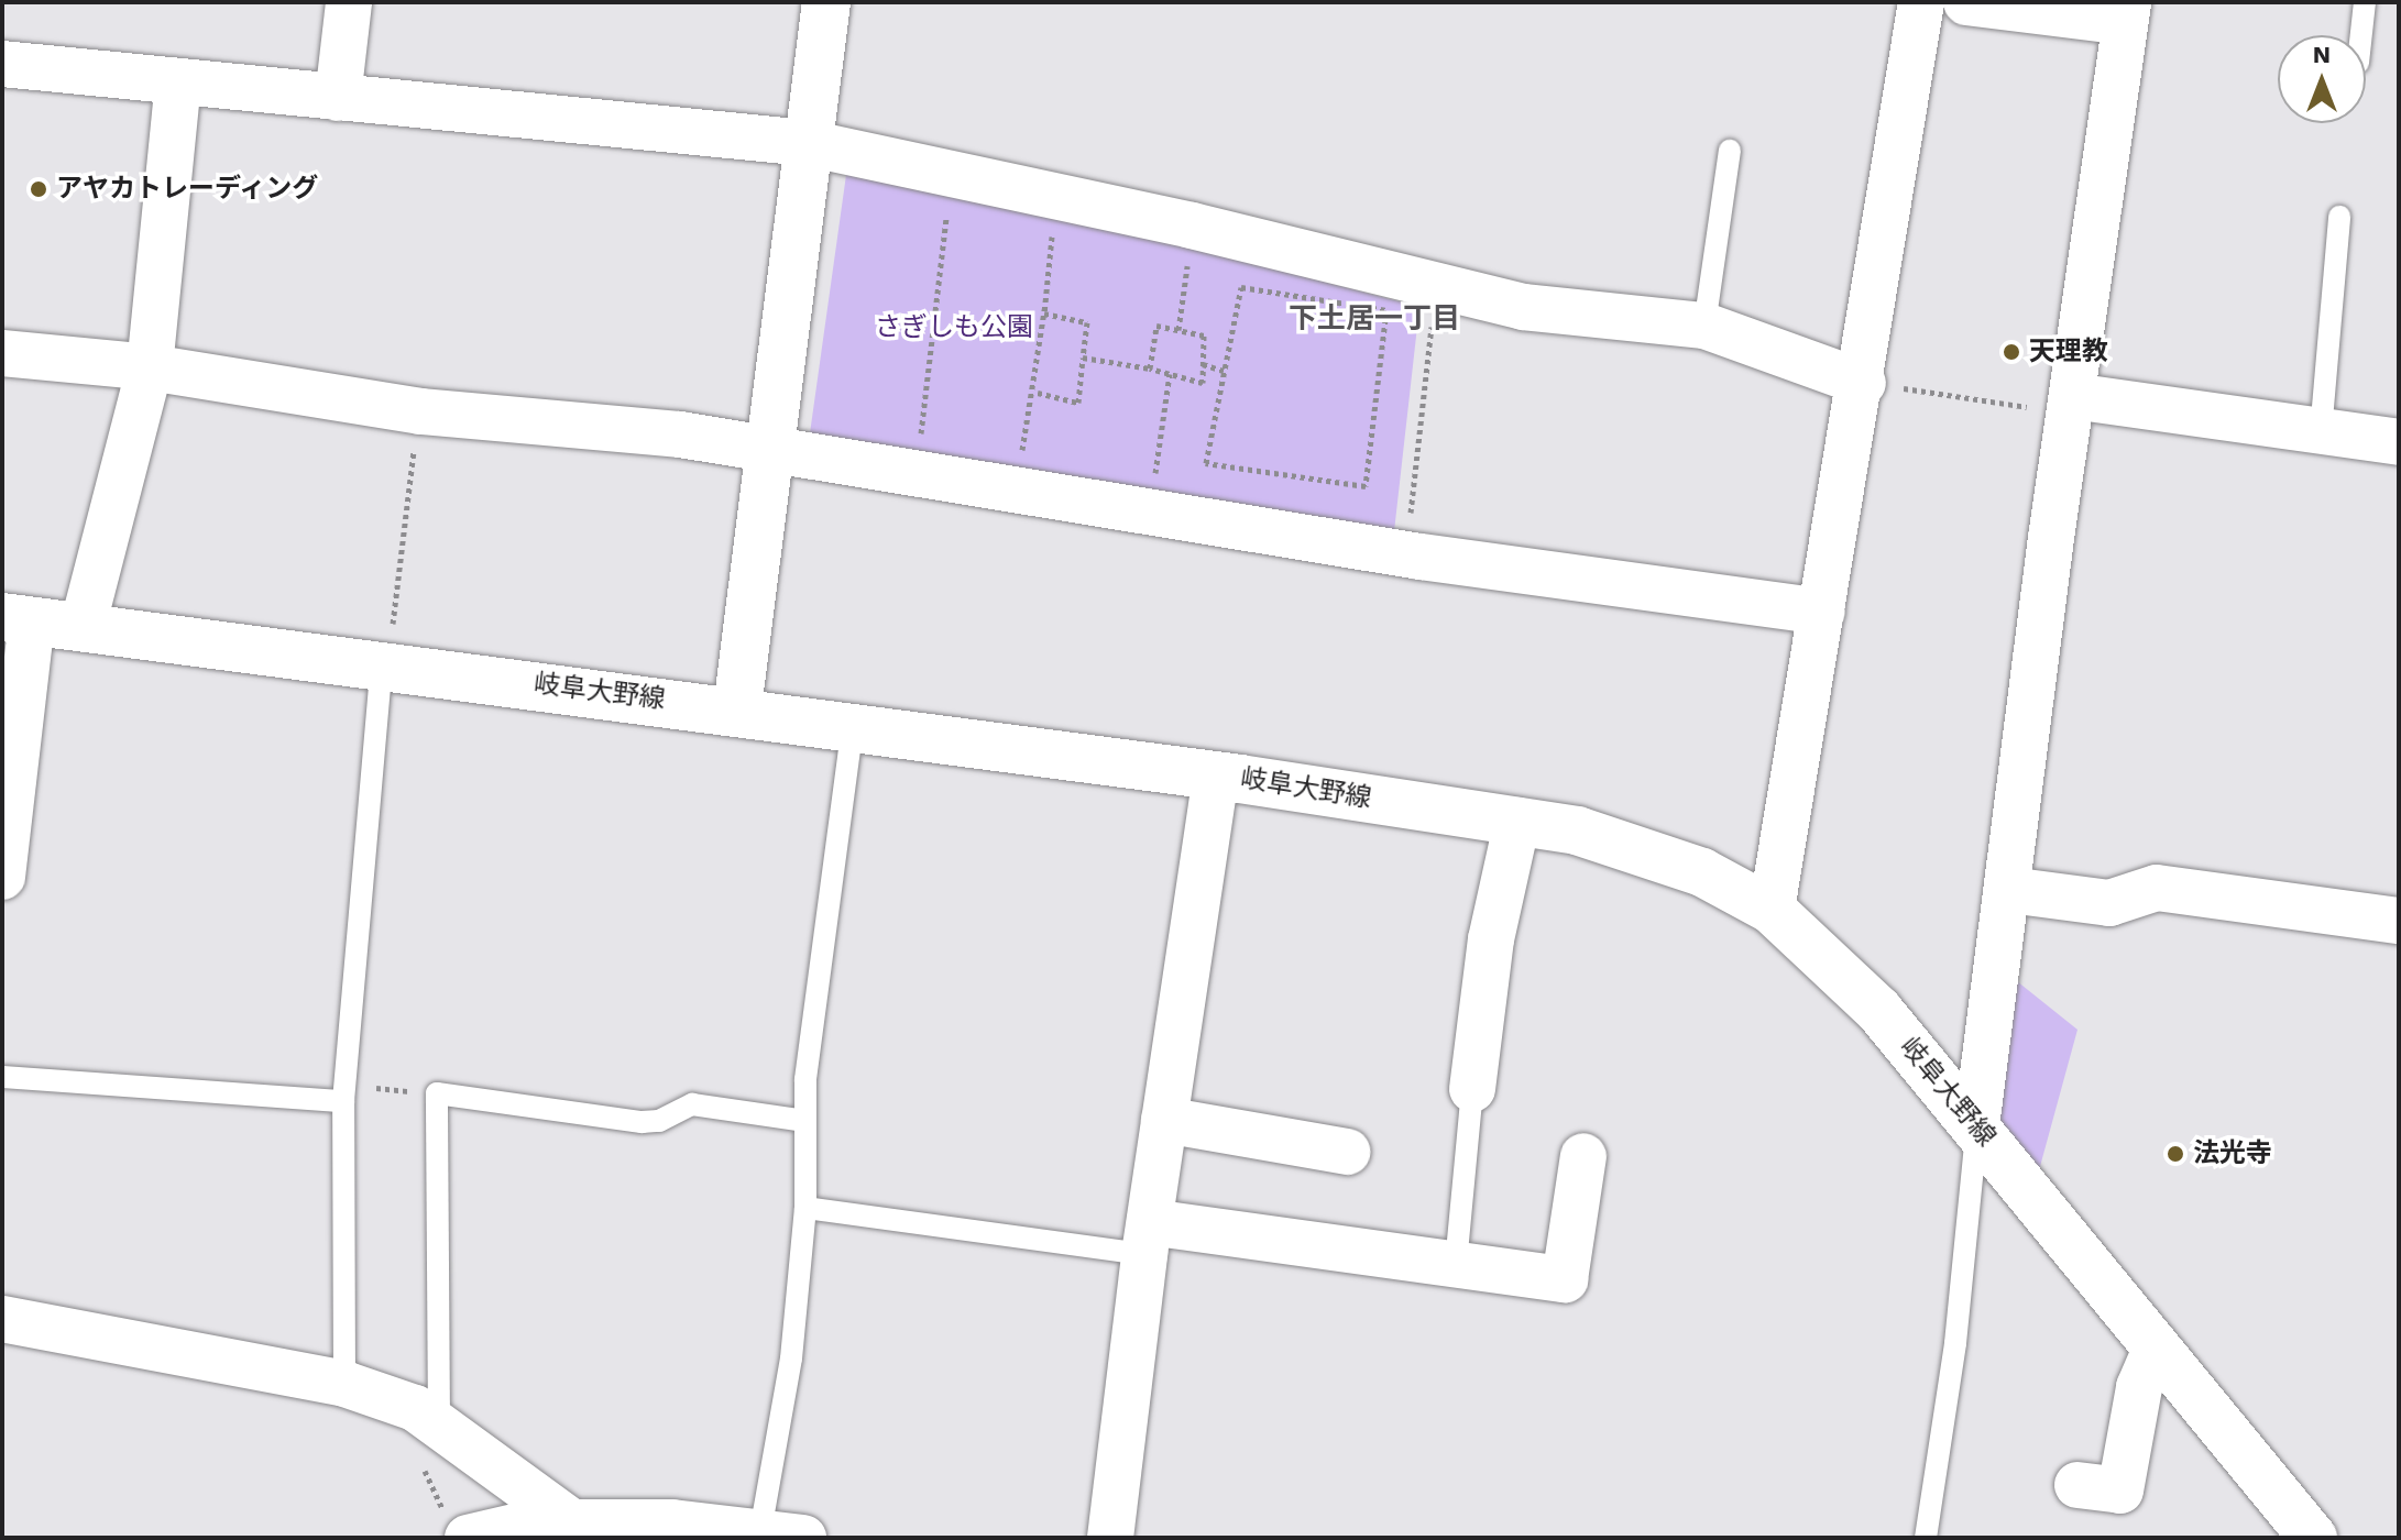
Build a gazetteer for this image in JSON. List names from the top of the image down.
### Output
{
  "streets": {
    "main road": ["岐阜大野線"]
  },
  "districts": ["下土居一丁目"],
  "parks": ["さぎしも公園"],
  "places": ["アヤカトレーディング", "天理教", "法光寺"],
  "north": "top"
}
